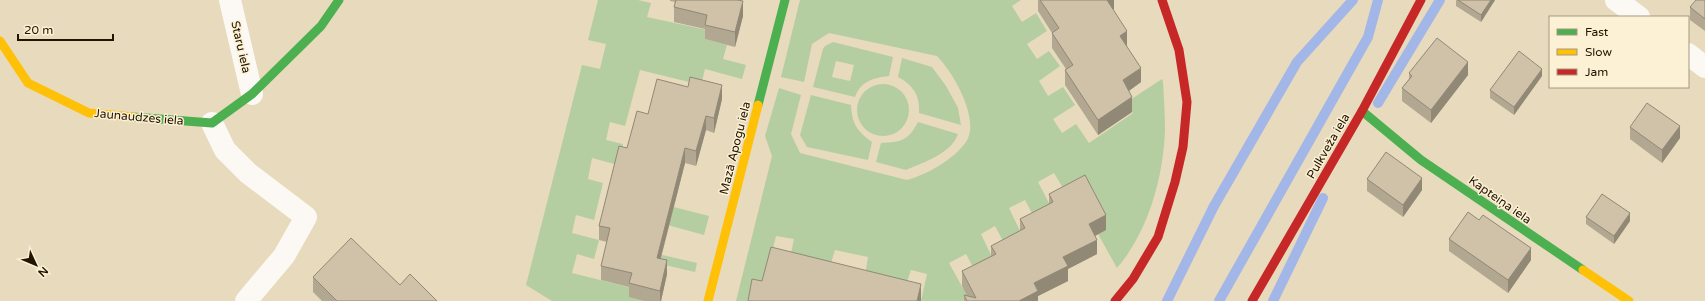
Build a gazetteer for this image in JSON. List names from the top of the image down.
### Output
{
  "streets": {
    "street": [
      "Staru iela",
      "Jaunaudzes iela",
      "Pulkveža iela",
      "Mazā Apogu iela",
      "Kapteiņa iela"
    ]
  },
  "crossings": [
    ["Pulkveža iela", "Kapteiņa iela"]
  ],
  "legend": ["Fast", "Slow", "Jam"],
  "scale_bar": "20 m",
  "north": "bottom right"
}
